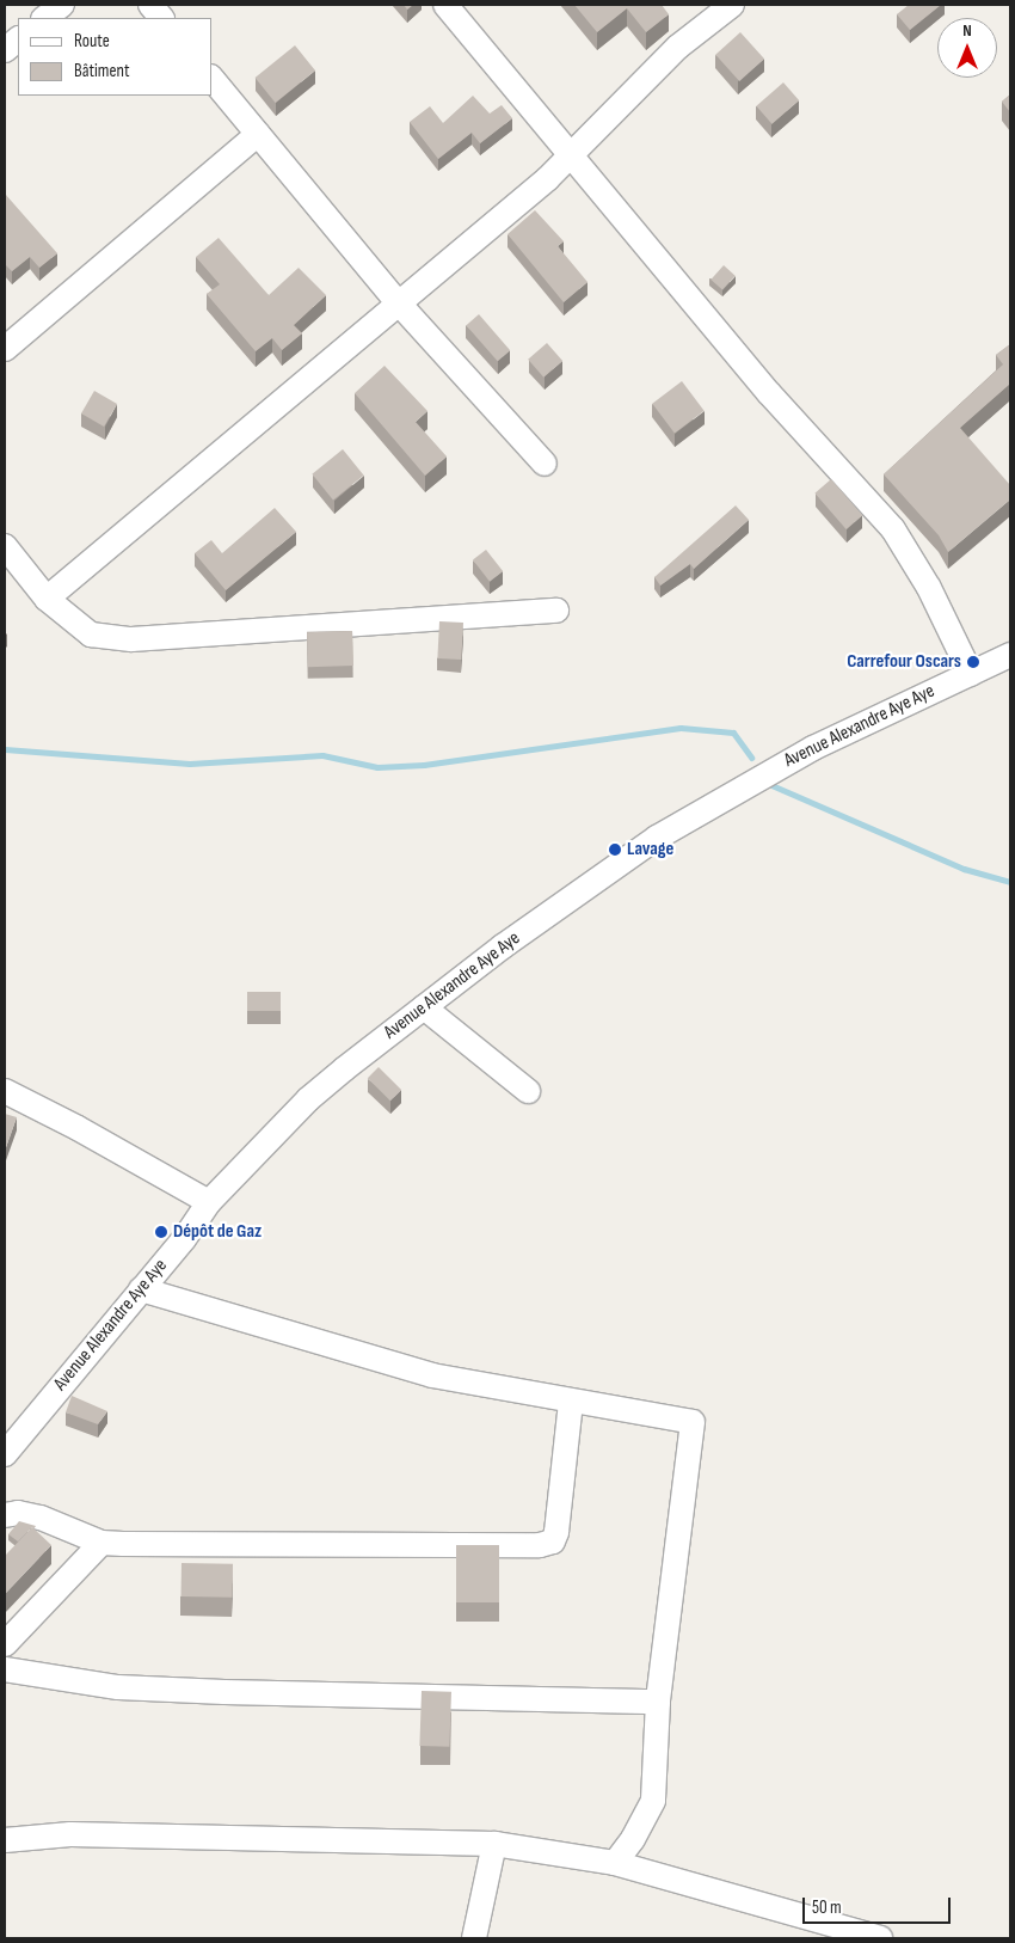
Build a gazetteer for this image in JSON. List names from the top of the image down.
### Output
{
  "streets": {
    "street": ["Avenue Alexandre Aye Aye"]
  },
  "places": ["Carrefour Oscars", "Lavage", "Dépôt de Gaz"],
  "legend": ["Route", "Bâtiment"],
  "scale_bar": "50 m",
  "north": "top"
}
